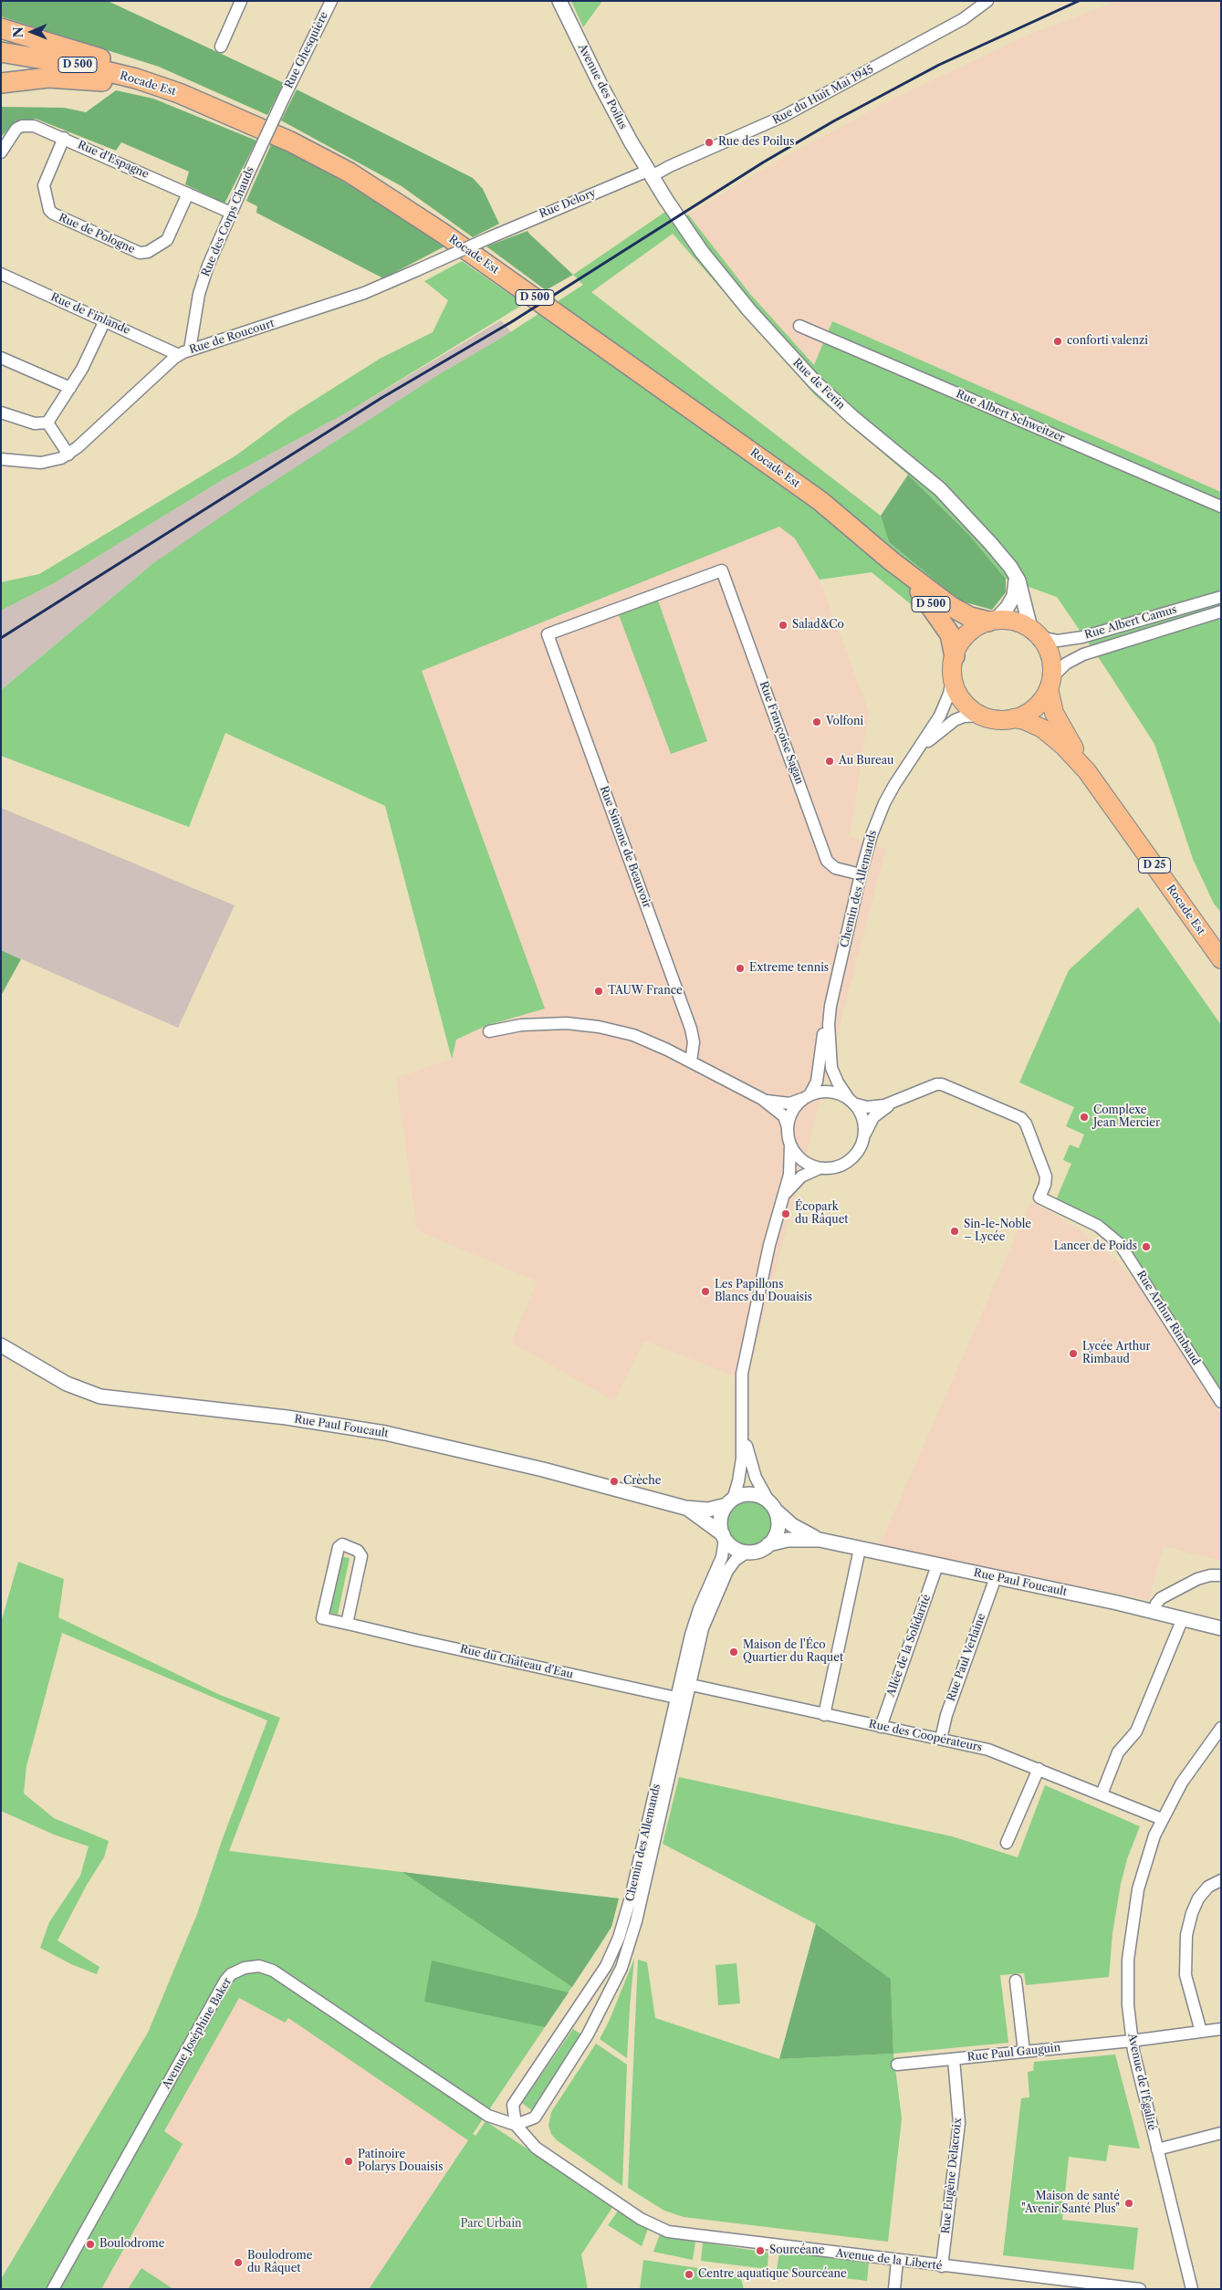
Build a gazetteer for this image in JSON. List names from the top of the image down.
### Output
{
  "streets": {
    "highway": ["D 500", "Rocade Est"],
    "main road": ["D 25"],
    "street": [
      "Rue Ghesquière",
      "Avenue des Poilus",
      "Rue du Huit Mai 1945",
      "Rue d'Espagne",
      "Rue Delory",
      "Rue des Corps Chauds",
      "Rue de Pologne",
      "Rue de Finlande",
      "Rue de Roucourt",
      "Rue de Ferin",
      "Rue Albert Schweitzer",
      "Rue Albert Camus",
      "Rue Françoise Sagan",
      "Rue Simone de Beauvoir",
      "Chemin des Allemands",
      "Rue Arthur Rimbaud",
      "Rue Paul Foucault",
      "Allée de la Solidarité",
      "Rue Paul Verlaine",
      "Rue du Château d'Eau",
      "Rue des Coopérateurs",
      "Avenue Joséphine Baker",
      "Rue Paul Gauguin",
      "Avenue de l'Égalité",
      "Rue Eugène Delacroix",
      "Avenue de la Liberté"
    ]
  },
  "crossings": [
    ["Rue Ghesquière", "Rue des Corps Chauds"],
    ["Rocade Est", "Rue de Ferin"],
    ["Rocade Est", "Rue Albert Camus"],
    ["Rocade Est", "Chemin des Allemands"],
    ["Avenue des Poilus", "Rue du Huit Mai 1945"],
    ["Avenue des Poilus", "Rue Delory"],
    ["Avenue des Poilus", "Rue de Ferin"],
    ["Rue du Huit Mai 1945", "Rue Delory"],
    ["Rue du Huit Mai 1945", "Rue de Ferin"],
    ["Rue d'Espagne", "Rue des Corps Chauds"],
    ["Rue d'Espagne", "Rue de Pologne"],
    ["Rue Delory", "Rue de Roucourt"],
    ["Rue Delory", "Rue de Ferin"],
    ["Rue des Corps Chauds", "Rue de Roucourt"],
    ["Rue de Finlande", "Rue de Roucourt"],
    ["Rue de Ferin", "Rue Albert Camus"],
    ["Rue de Ferin", "Chemin des Allemands"],
    ["Rue Albert Camus", "Chemin des Allemands"],
    ["Rue Françoise Sagan", "Rue Simone de Beauvoir"],
    ["Rue Françoise Sagan", "Chemin des Allemands"],
    ["Chemin des Allemands", "Rue Paul Foucault"],
    ["Chemin des Allemands", "Rue du Château d'Eau"],
    ["Chemin des Allemands", "Rue des Coopérateurs"],
    ["Chemin des Allemands", "Avenue Joséphine Baker"],
    ["Chemin des Allemands", "Avenue de la Liberté"],
    ["Rue Paul Foucault", "Allée de la Solidarité"],
    ["Rue Paul Foucault", "Rue Paul Verlaine"],
    ["Allée de la Solidarité", "Rue des Coopérateurs"],
    ["Rue Paul Verlaine", "Rue des Coopérateurs"],
    ["Rue des Coopérateurs", "Avenue de l'Égalité"],
    ["Avenue Joséphine Baker", "Avenue de la Liberté"],
    ["Rue Paul Gauguin", "Avenue de l'Égalité"],
    ["Rue Paul Gauguin", "Rue Eugène Delacroix"],
    ["Rue Eugène Delacroix", "Avenue de la Liberté"]
  ],
  "parks": ["Parc Urbain"],
  "places": [
    "Rue des Poilus",
    "conforti valenzi",
    "Salad&Co",
    "Volfoni",
    "Au Bureau",
    "Extreme tennis",
    "TAUW France",
    "Complexe Jean Mercier",
    "Écopark du Râquet",
    "Sin-le-Noble – Lycée",
    "Lancer de Poids",
    "Les Papillons Blancs du Douaisis",
    "Lycée Arthur Rimbaud",
    "Crèche",
    "Maison de l'Éco Quartier du Raquet",
    "Patinoire Polarys Douaisis",
    "Maison de santé \"Avenir Santé Plus\"",
    "Boulodrome",
    "Sourcéane",
    "Boulodrome du Râquet",
    "Centre aquatique Sourcéane"
  ],
  "north": "left"
}
